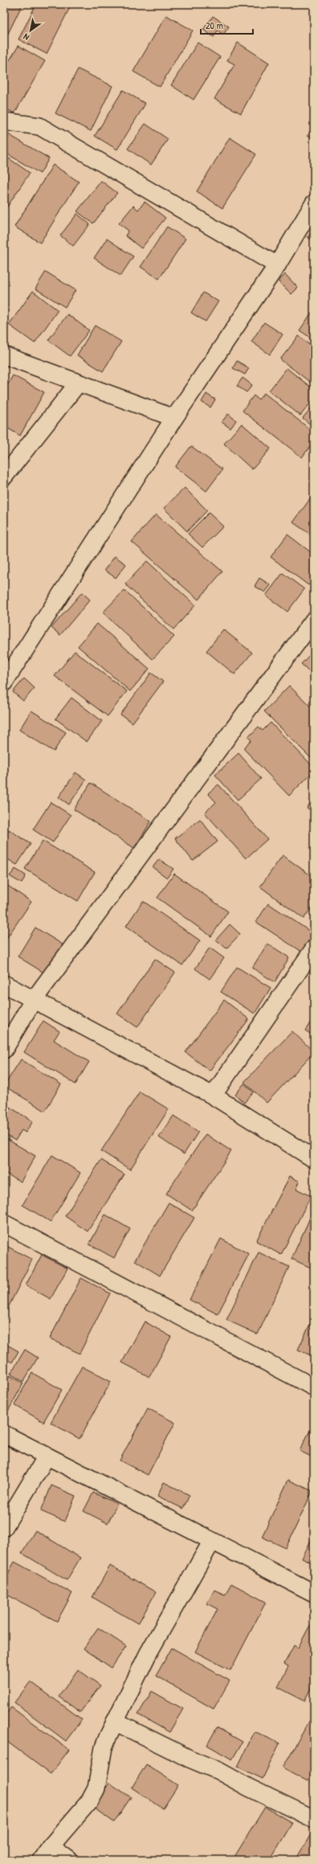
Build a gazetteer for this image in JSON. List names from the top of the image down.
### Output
{
  "scale_bar": "20 m",
  "north": "bottom left"
}
